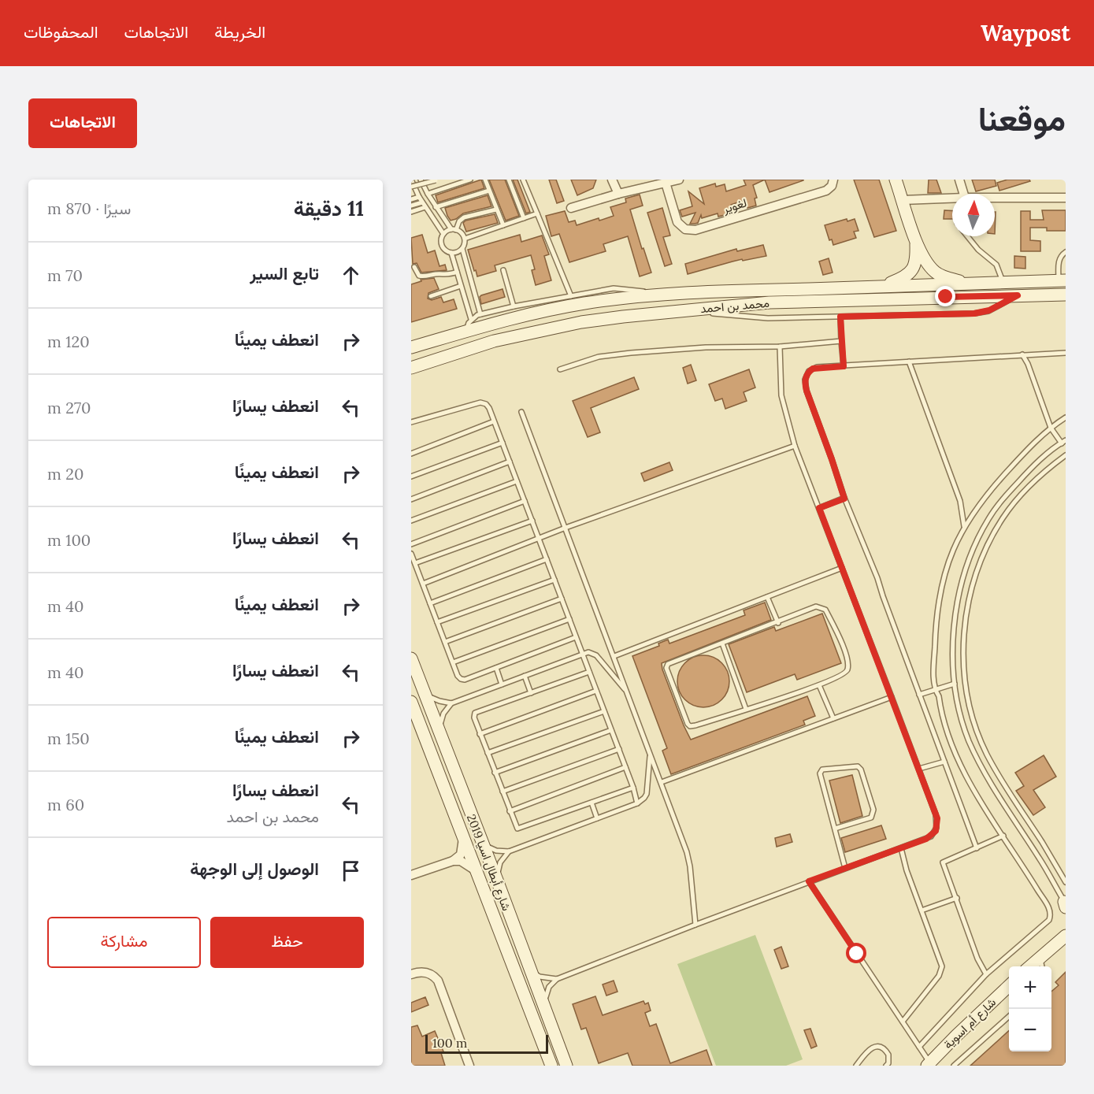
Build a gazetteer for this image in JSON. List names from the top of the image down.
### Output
{
  "streets": {
    "street": [
      "لغوير",
      "محمد بن احمد",
      "شارع أبطال اسيا 2019",
      "شارع أم اسوية"
    ]
  },
  "scale_bar": "100 m",
  "north": "top",
  "page": {
    "header": "Waypost",
    "nav": ["الخريطة", "الاتجاهات", "المحفوظات"],
    "title": "موقعنا",
    "buttons": [
      "الاتجاهات",
      ["حفظ", "مشاركة"]
    ],
    "heading": ["11 دقيقة", "سيرًا · 870 m"],
    "list": [
      ["تابع السير", "70 m"],
      ["انعطف يمينًا", "120 m"],
      ["انعطف يسارًا", "270 m"],
      ["انعطف يمينًا", "20 m"],
      ["انعطف يسارًا", "100 m"],
      ["انعطف يمينًا", "40 m"],
      ["انعطف يسارًا", "40 m"],
      ["انعطف يمينًا", "150 m"],
      ["انعطف يسارًا", "محمد بن احمد", "60 m"],
      "الوصول إلى الوجهة"
    ],
    "map_buttons": ["+", "−"],
    "scale": "100 m"
  }
}
